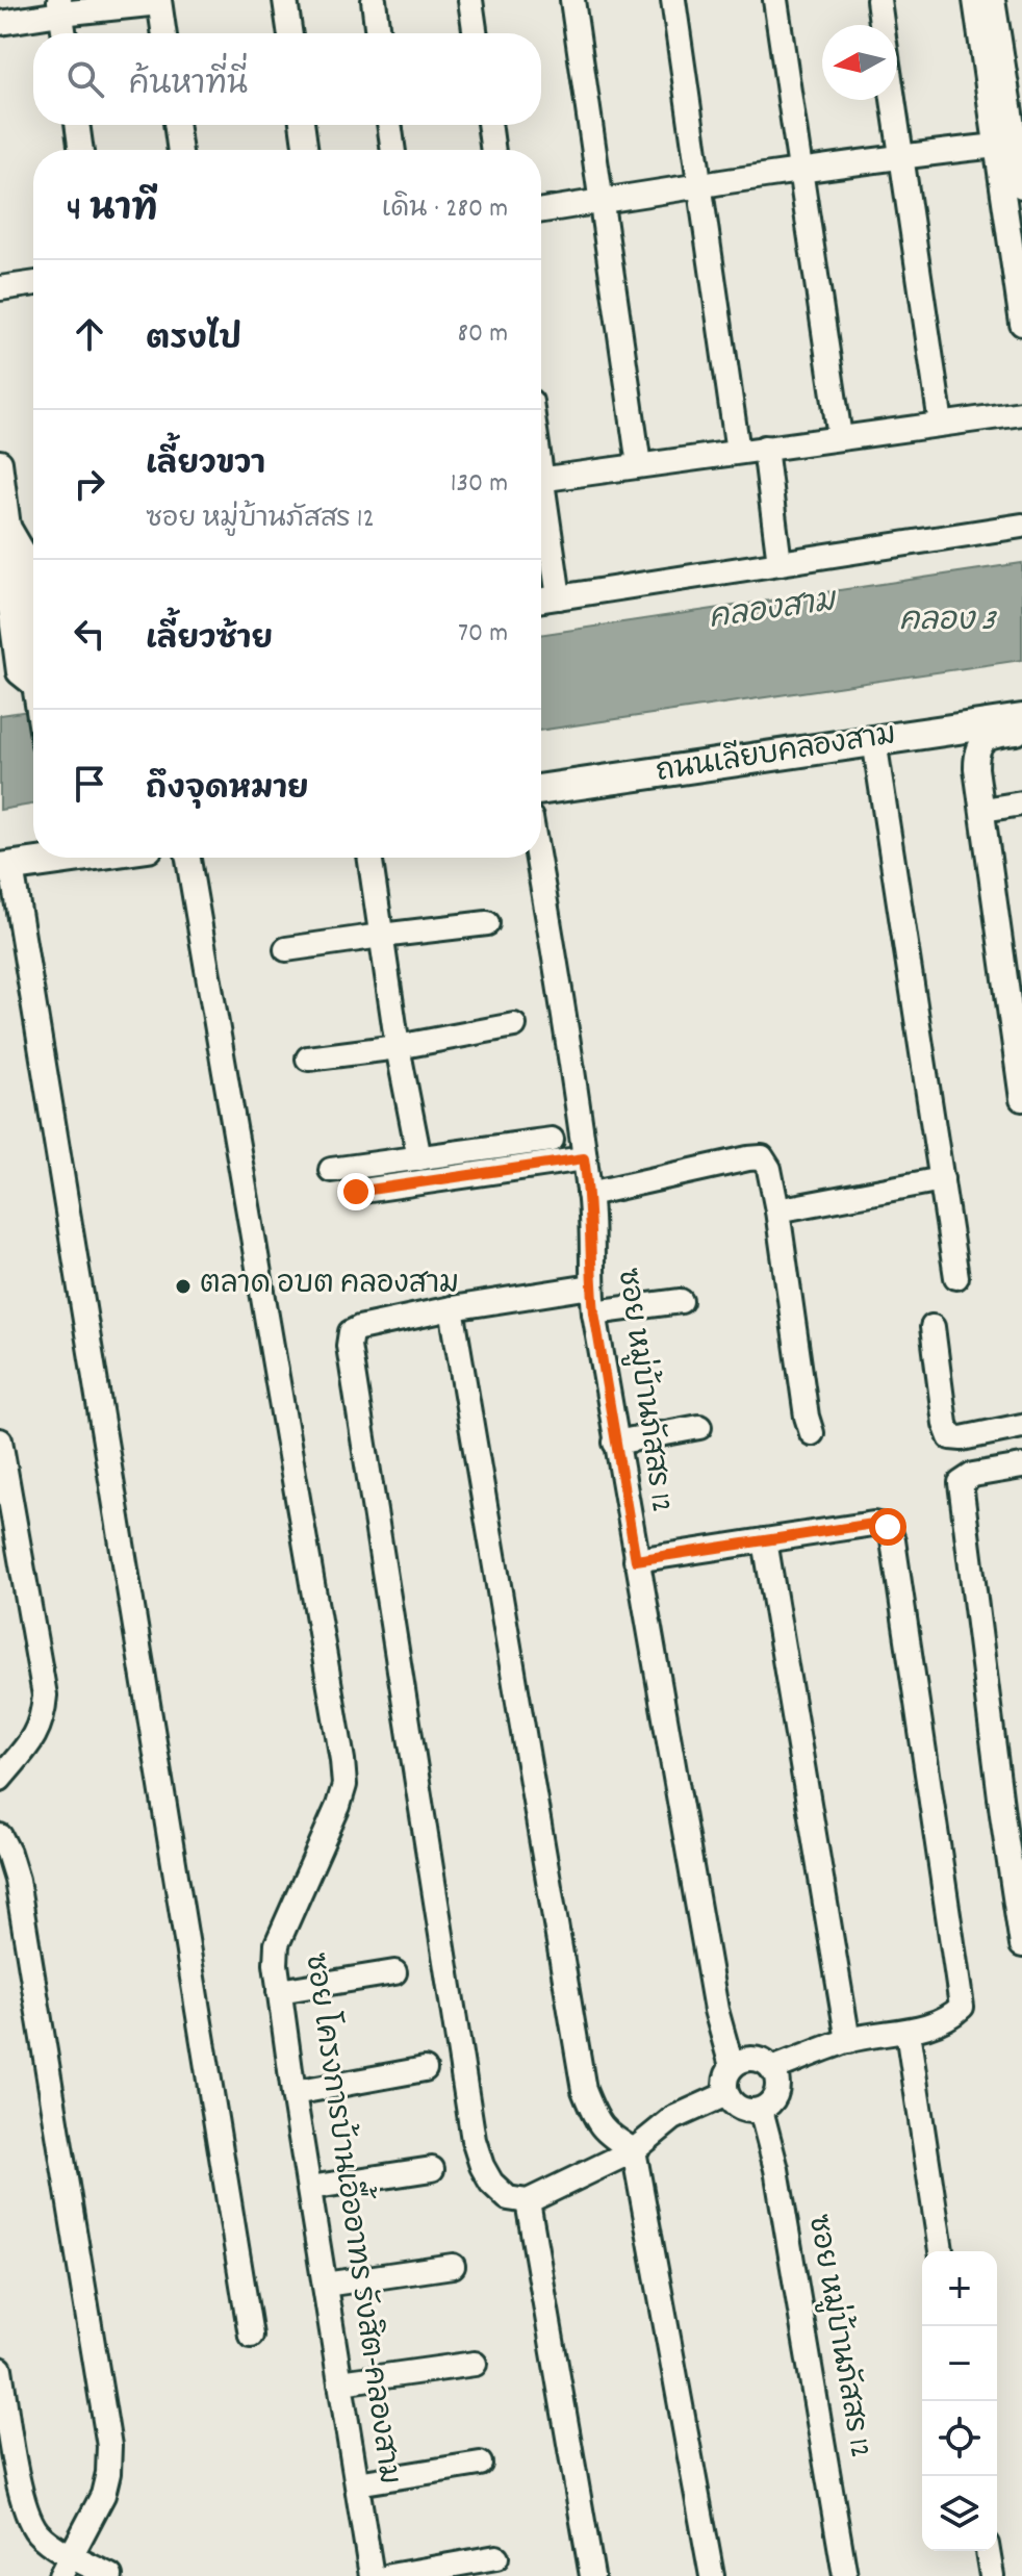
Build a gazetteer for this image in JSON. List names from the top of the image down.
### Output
{
  "streets": {
    "main road": ["ถนนเลียบคลองสาม"],
    "street": ["ซอย หมู่บ้านภัสสร 12", "ซอย โครงการบ้านเอื้ออาทร รังสิต-คลองสาม"]
  },
  "water": ["คลองสาม", "คลอง 3"],
  "places": ["ตลาด อบต คลองสาม"],
  "north": "left",
  "page": {
    "search": "ค้นหาที่นี่",
    "heading": ["4 นาที", "เดิน · 280 m"],
    "list": [
      ["ตรงไป", "80 m"],
      ["เลี้ยวขวา", "ซอย หมู่บ้านภัสสร 12", "130 m"],
      ["เลี้ยวซ้าย", "70 m"],
      "ถึงจุดหมาย"
    ],
    "map_buttons": ["+", "−"]
  }
}
